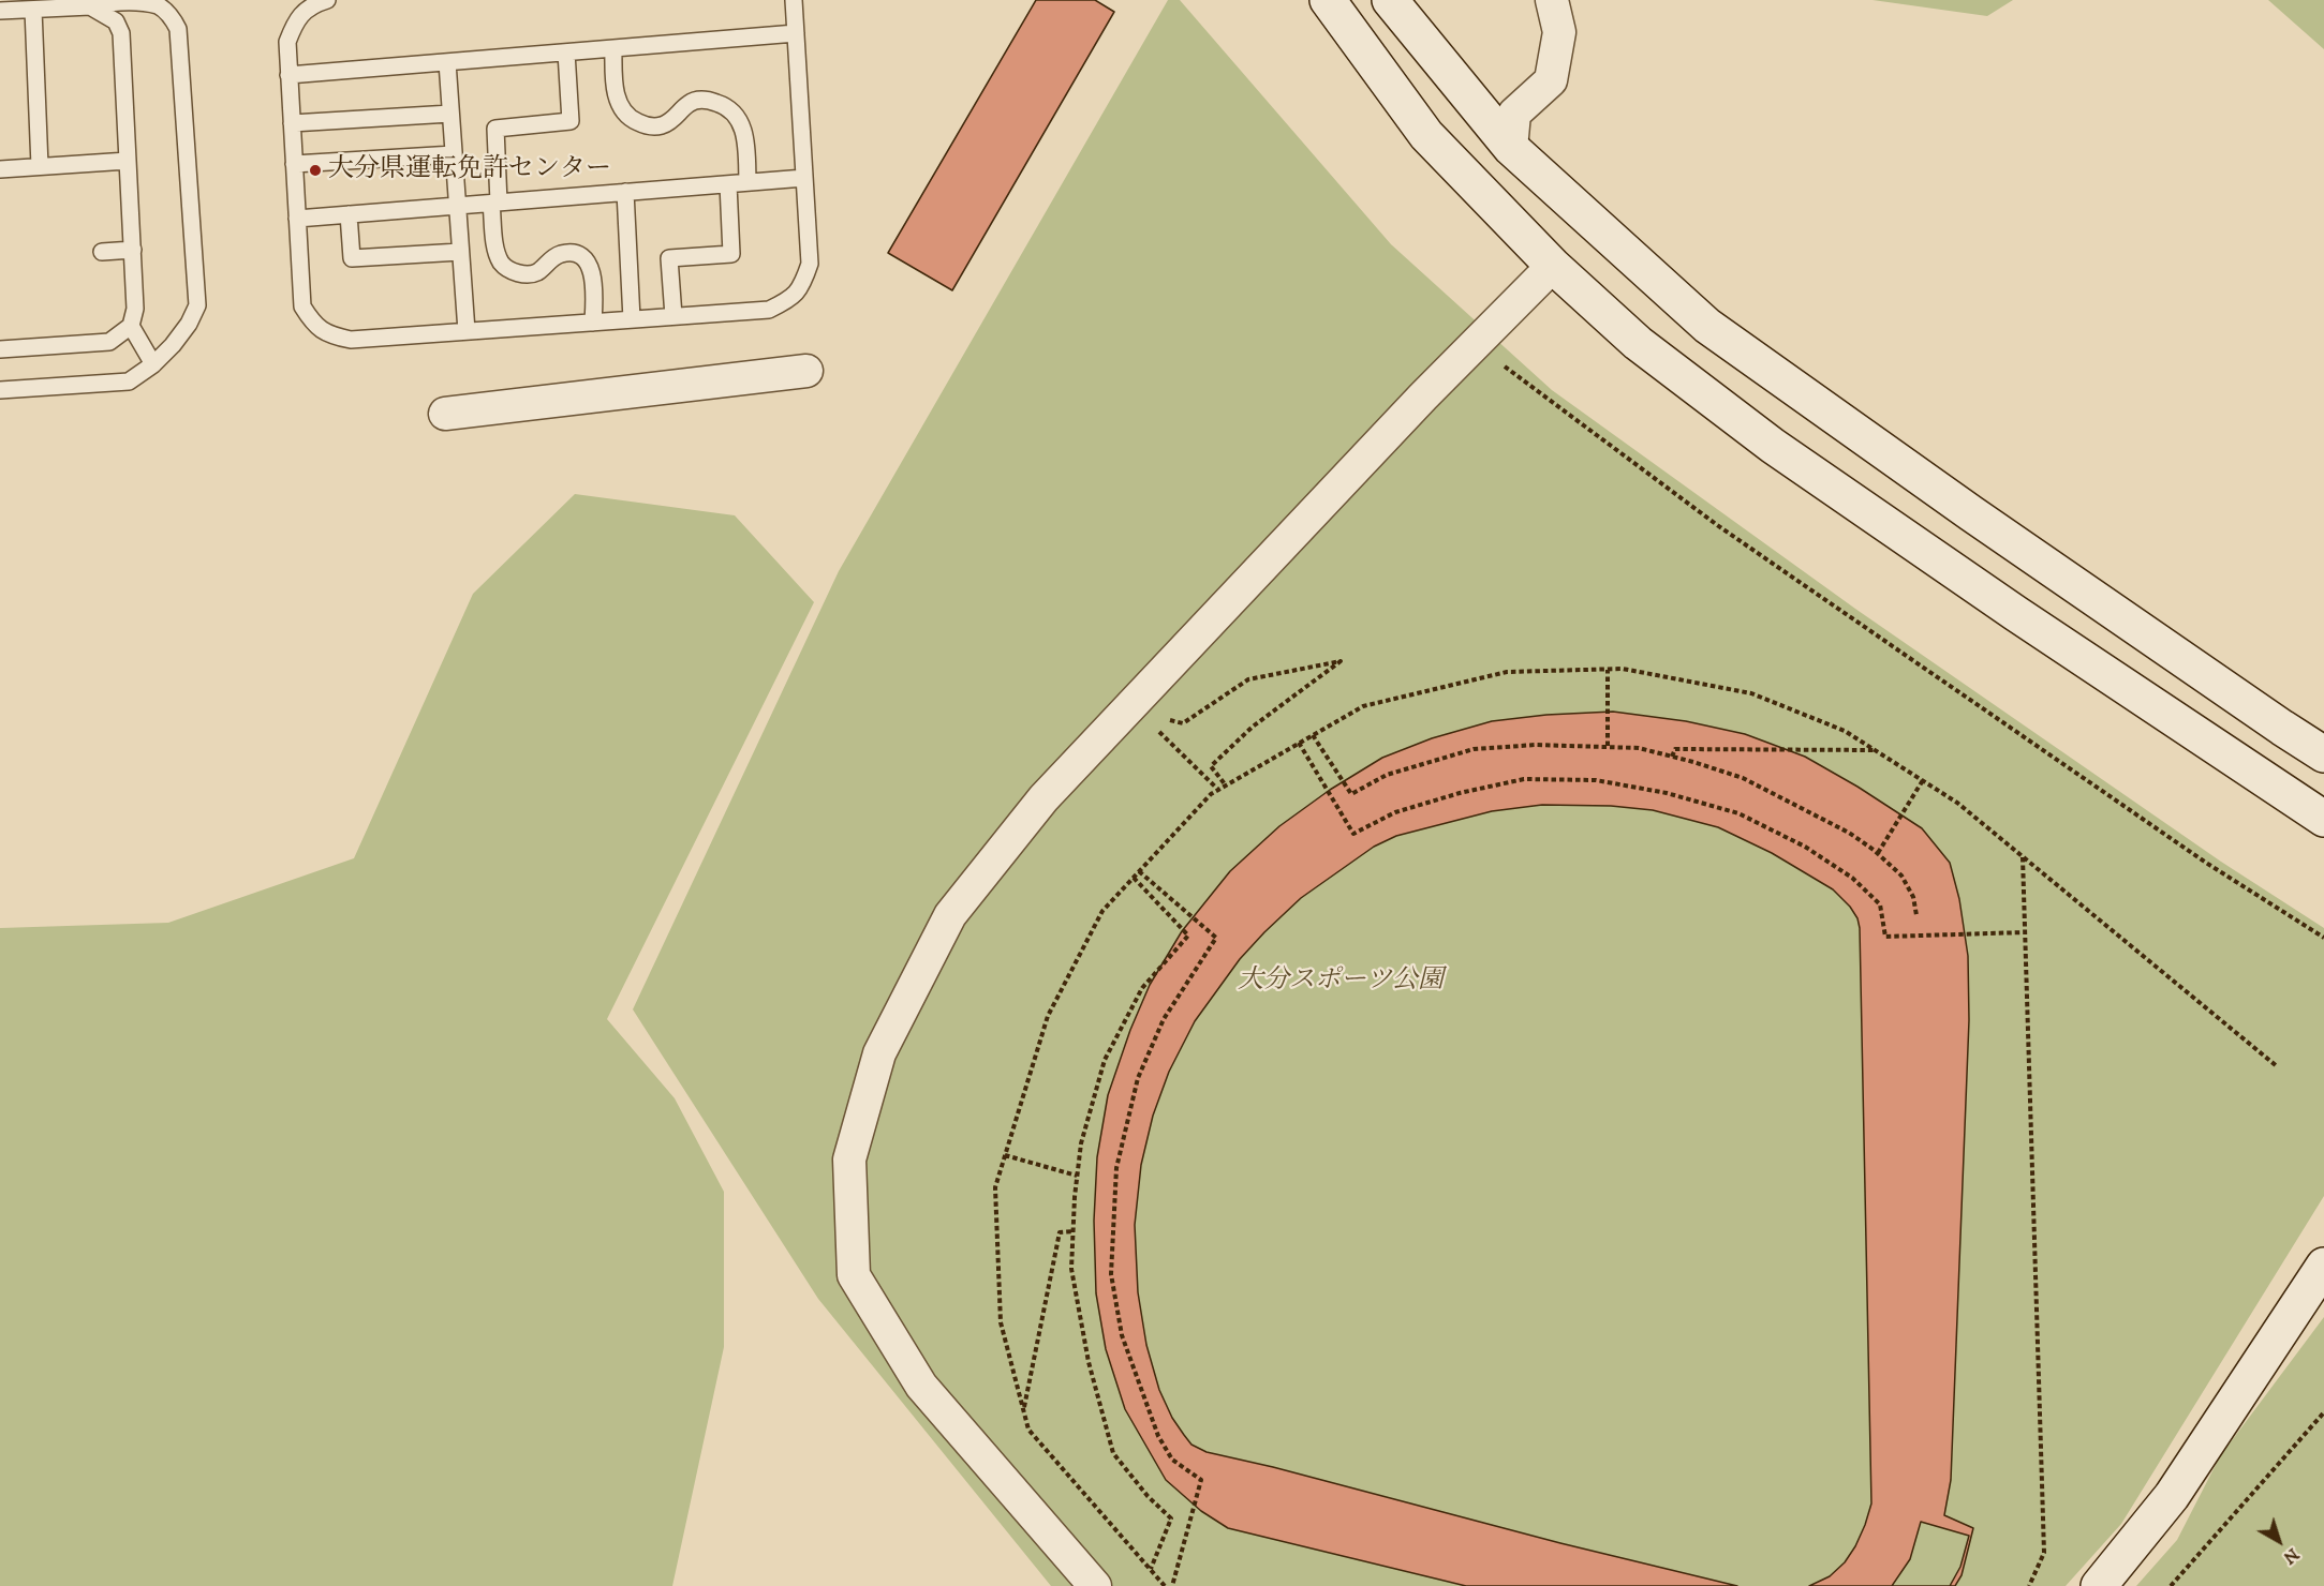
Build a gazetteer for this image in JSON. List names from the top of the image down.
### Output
{
  "parks": ["大分スポーツ公園"],
  "places": ["大分県運転免許センター"],
  "north": "bottom right"
}
